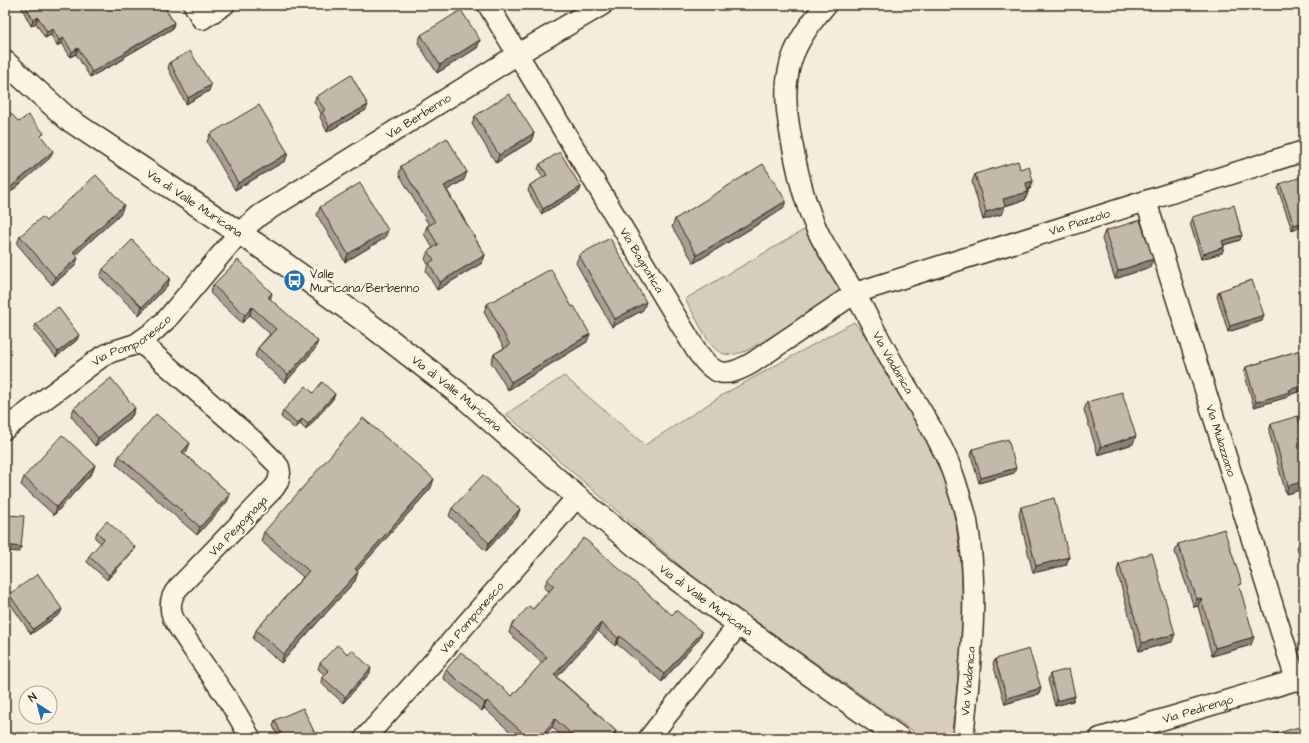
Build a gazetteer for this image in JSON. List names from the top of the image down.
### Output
{
  "streets": {
    "street": [
      "Via Berbenno",
      "Via di Valle Muricana",
      "Via Piazzolo",
      "Via Bagnatica",
      "Via Pomponesco",
      "Via Viadanica",
      "Via Mulazzano",
      "Via Pegognaga",
      "Via Pedrengo"
    ]
  },
  "crossings": [
    ["Via Berbenno", "Via di Valle Muricana"],
    ["Via Berbenno", "Via Bagnatica"],
    ["Via Berbenno", "Via Pomponesco"],
    ["Via di Valle Muricana", "Via Pomponesco"],
    ["Via Piazzolo", "Via Bagnatica"],
    ["Via Piazzolo", "Via Viadanica"],
    ["Via Piazzolo", "Via Mulazzano"],
    ["Via Bagnatica", "Via Viadanica"],
    ["Via Pomponesco", "Via Pegognaga"],
    ["Via Mulazzano", "Via Pedrengo"]
  ],
  "places": {
    "bus stop": ["Valle Muricana/Berbenno"]
  },
  "north": "top left"
}
